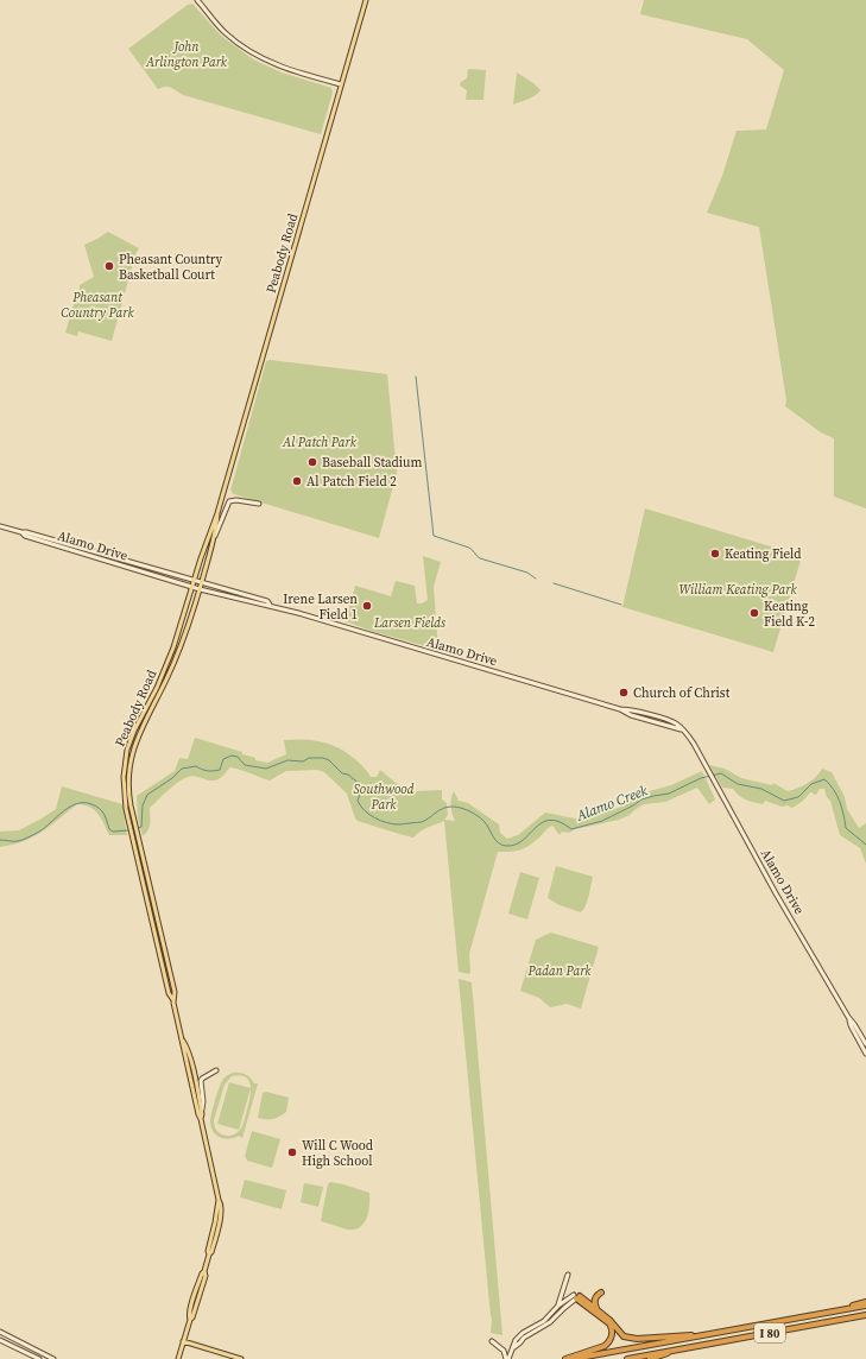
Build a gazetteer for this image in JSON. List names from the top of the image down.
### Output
{
  "streets": {
    "highway": ["I 80"],
    "main road": ["Peabody Road", "Alamo Drive"]
  },
  "crossings": [
    ["Peabody Road", "Alamo Drive"]
  ],
  "water": ["Alamo Creek"],
  "parks": [
    "John Arlington Park",
    "Pheasant Country Park",
    "Al Patch Park",
    "William Keating Park",
    "Larsen Fields",
    "Southwood Park",
    "Padan Park"
  ],
  "places": [
    "Pheasant Country Basketball Court",
    "Baseball Stadium",
    "Al Patch Field 2",
    "Keating Field",
    "Irene Larsen Field 1",
    "Keating Field K-2",
    "Church of Christ",
    "Will C Wood High School"
  ]
}
